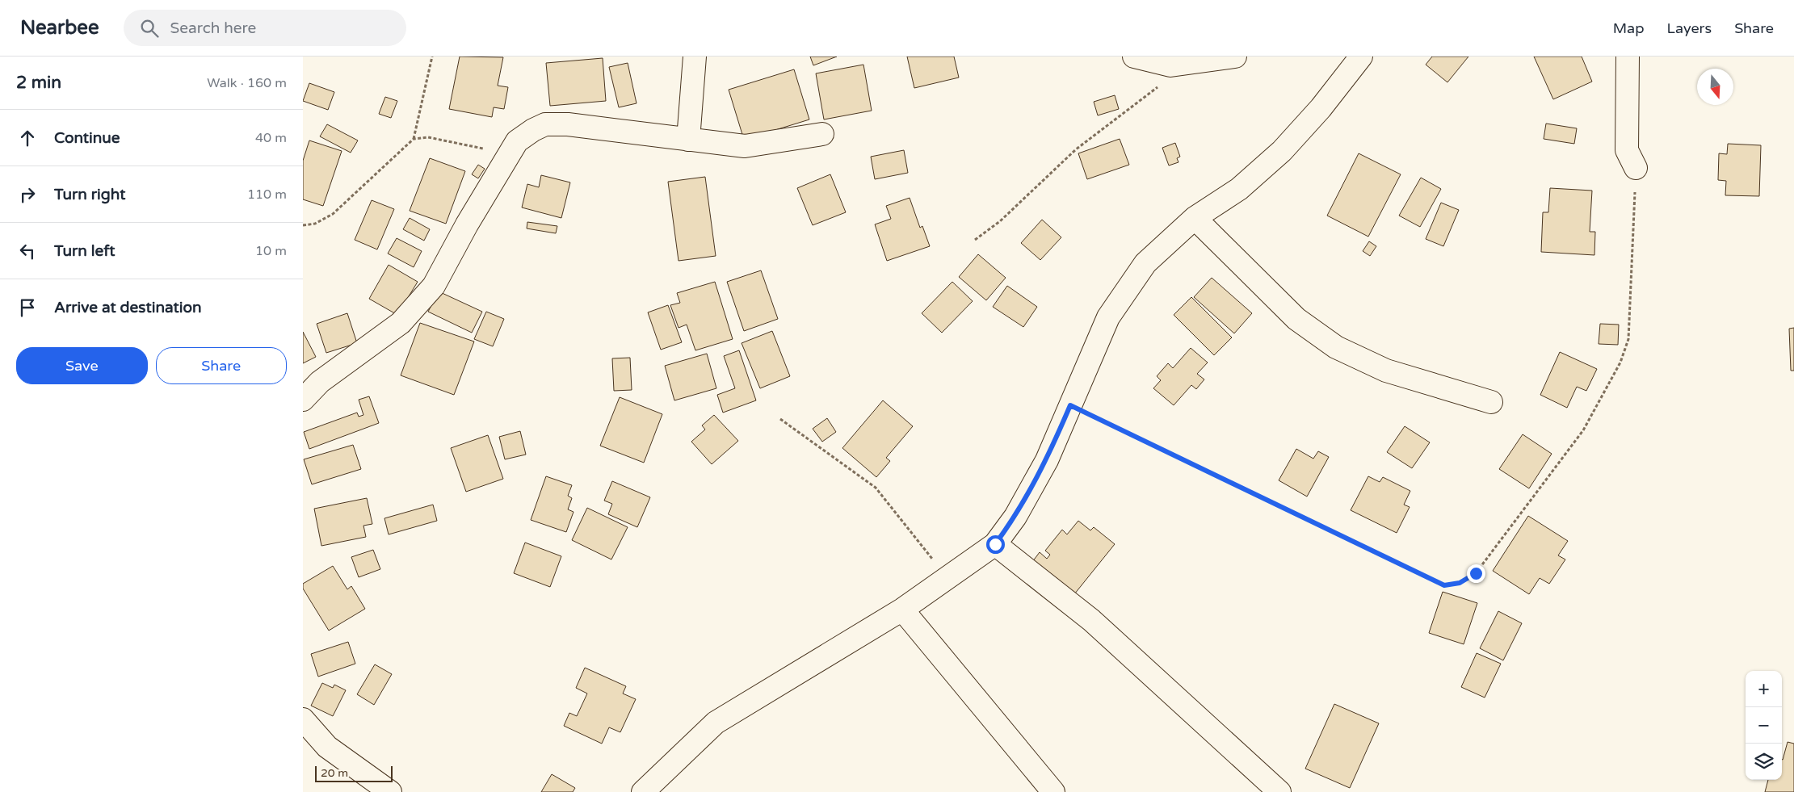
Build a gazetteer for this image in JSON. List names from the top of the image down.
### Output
{
  "scale_bar": "20 m",
  "north": "bottom",
  "page": {
    "header": "Nearbee",
    "search": "Search here",
    "nav": ["Map", "Layers", "Share"],
    "heading": ["2 min", "Walk · 160 m"],
    "list": [
      ["Continue", "40 m"],
      ["Turn right", "110 m"],
      ["Turn left", "10 m"],
      "Arrive at destination"
    ],
    "buttons": ["Save", "Share"],
    "map_buttons": ["+", "−"],
    "scale": "20 m"
  }
}
